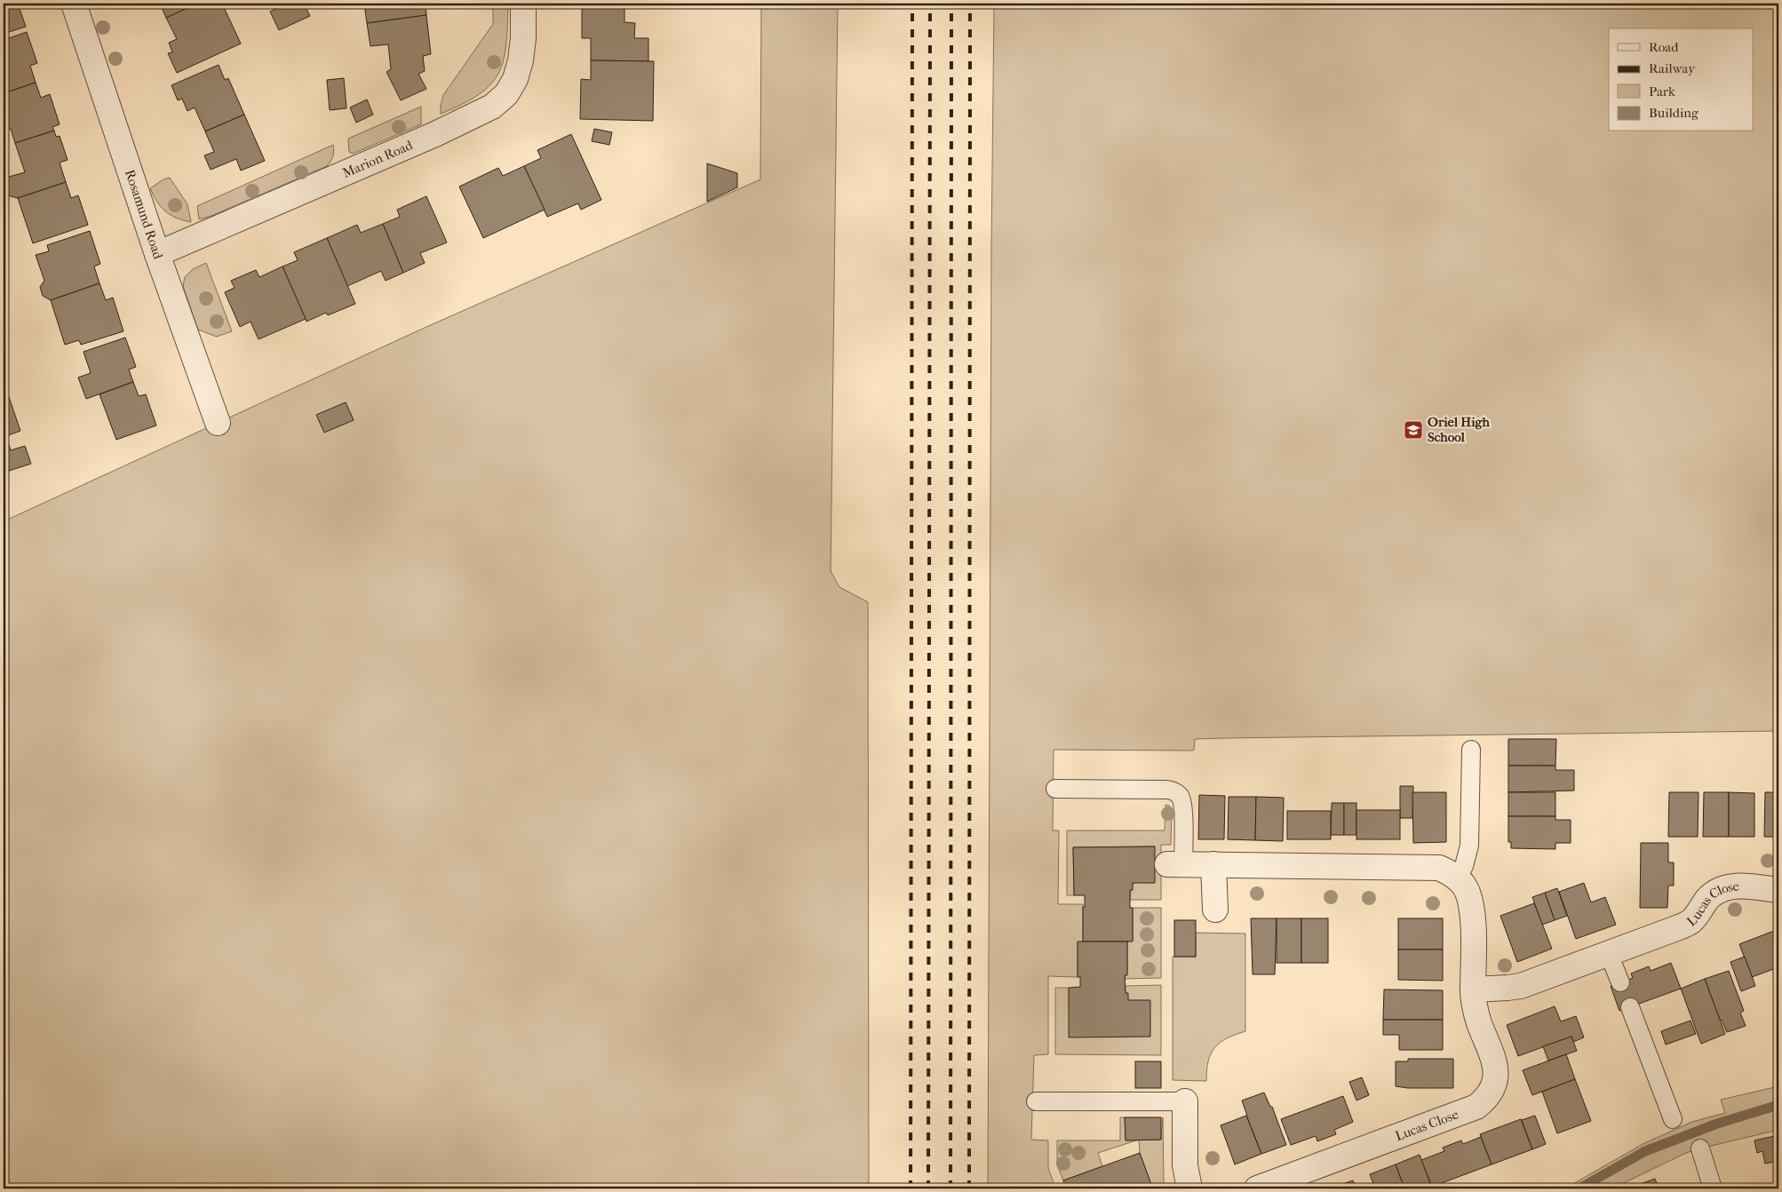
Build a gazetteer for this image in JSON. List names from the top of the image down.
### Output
{
  "streets": {
    "street": ["Marion Road", "Rosamund Road", "Lucas Close"]
  },
  "crossings": [
    ["Marion Road", "Rosamund Road"]
  ],
  "places": {
    "school or university": ["Oriel High School"]
  },
  "legend": [
    "Road",
    "Railway",
    "Park",
    "Building"
  ]
}
